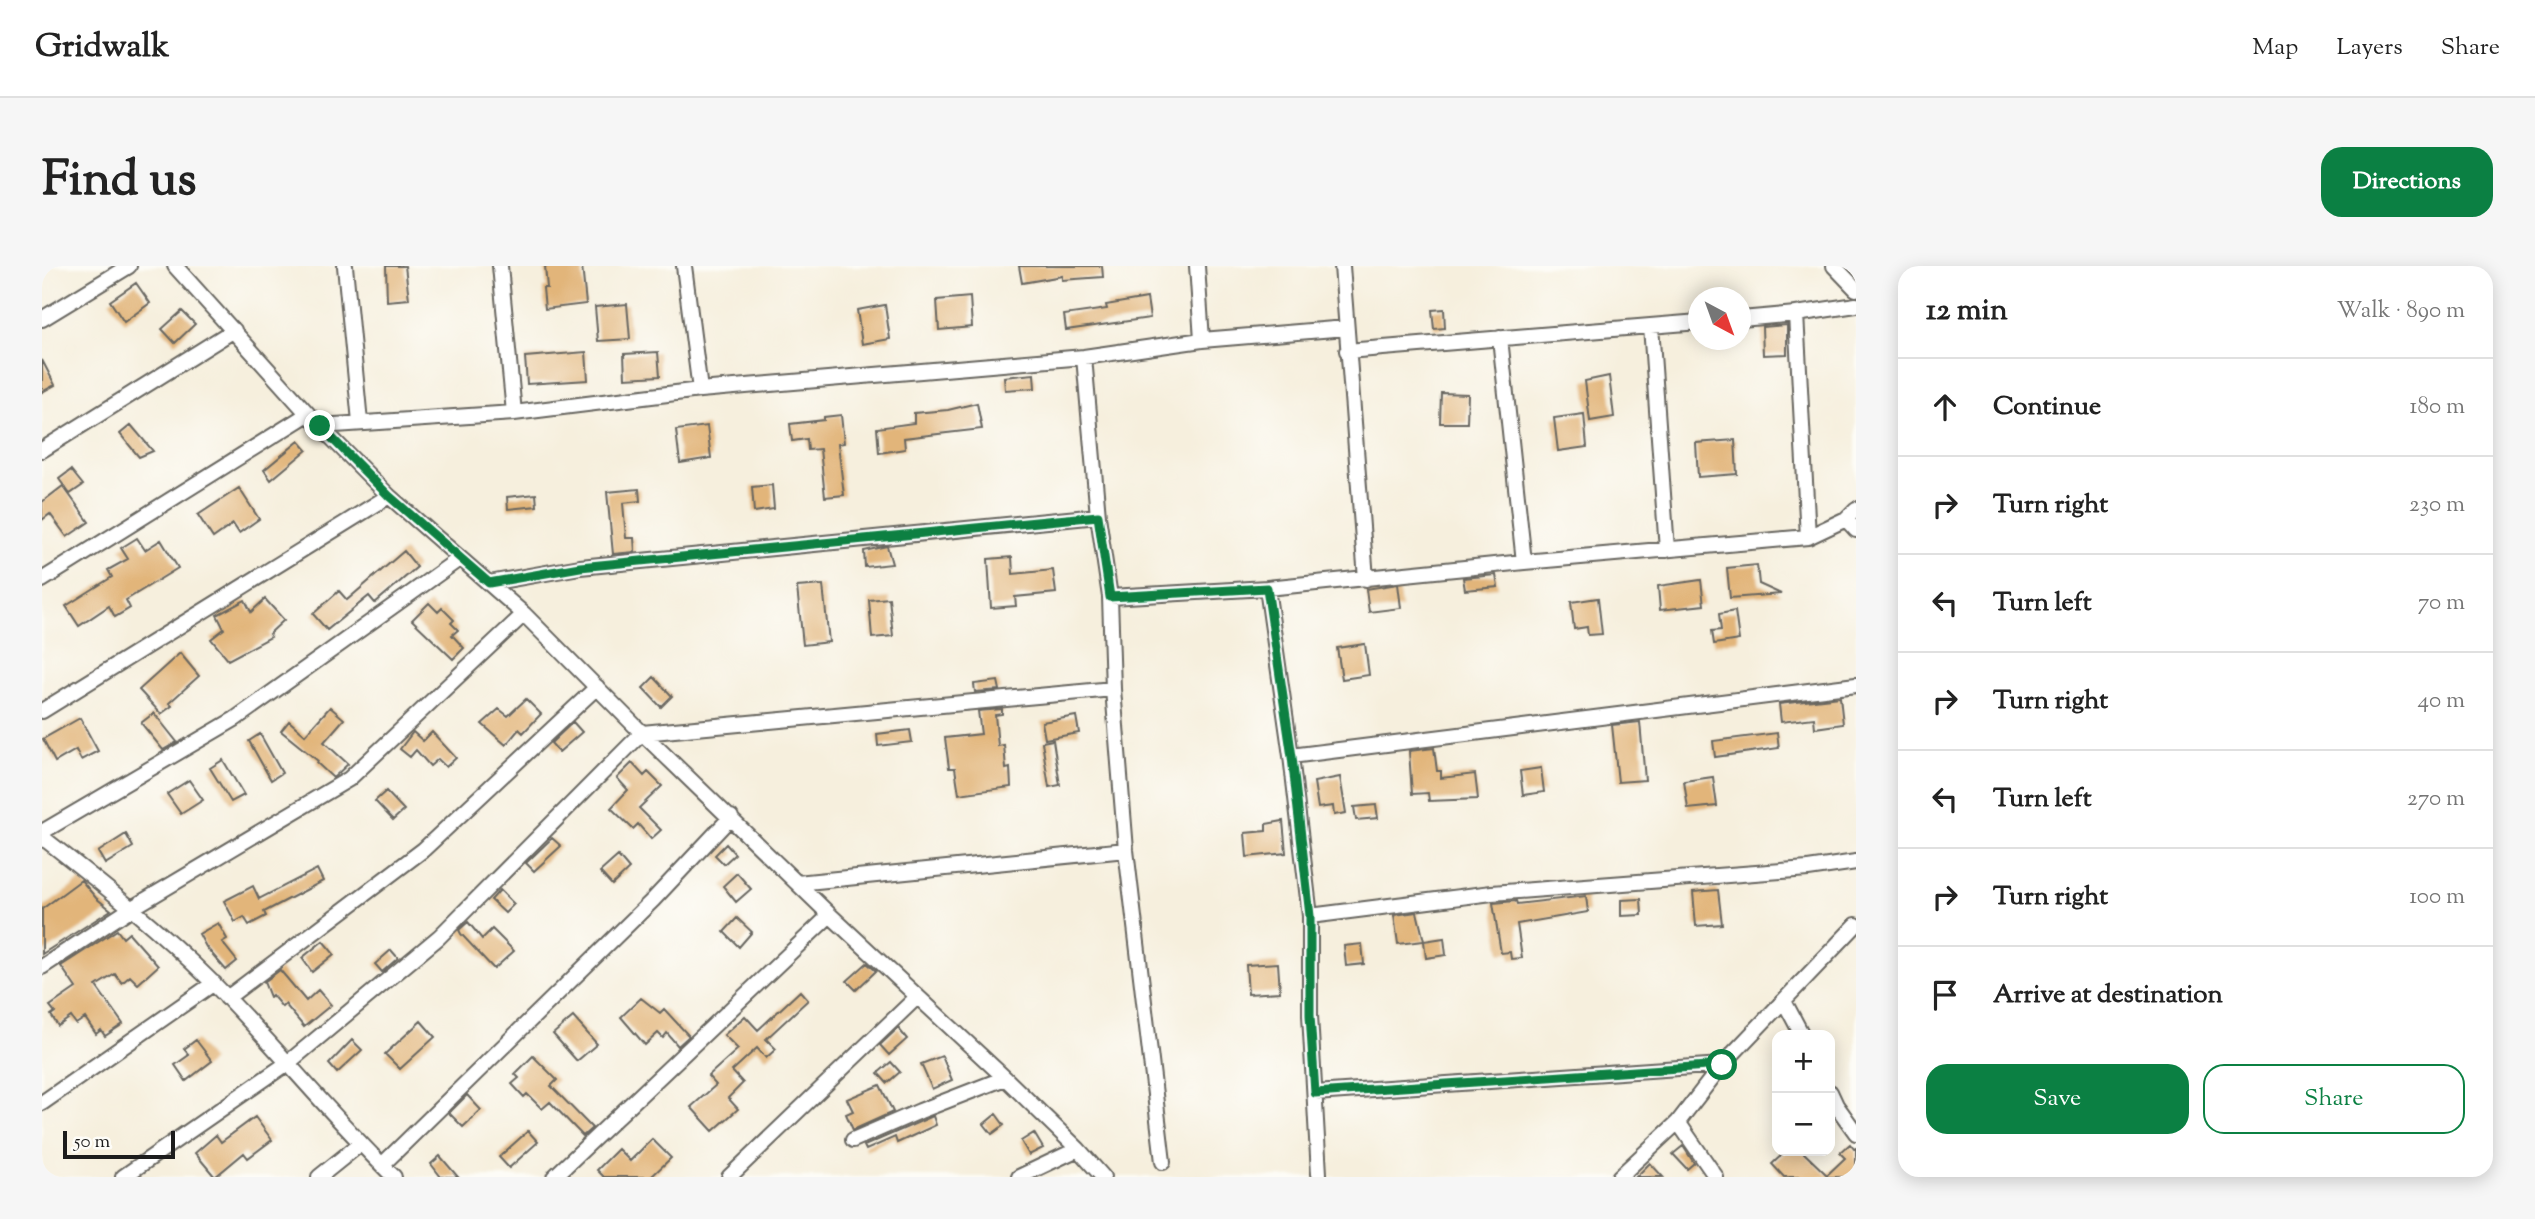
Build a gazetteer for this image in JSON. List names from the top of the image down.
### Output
{
  "scale_bar": "50 m",
  "north": "bottom right",
  "page": {
    "header": "Gridwalk",
    "nav": ["Map", "Layers", "Share"],
    "title": "Find us",
    "buttons": [
      "Directions",
      ["Save", "Share"]
    ],
    "heading": ["12 min", "Walk · 890 m"],
    "list": [
      ["Continue", "180 m"],
      ["Turn right", "230 m"],
      ["Turn left", "70 m"],
      ["Turn right", "40 m"],
      ["Turn left", "270 m"],
      ["Turn right", "100 m"],
      "Arrive at destination"
    ],
    "map_buttons": ["+", "−"],
    "scale": "50 m"
  }
}
